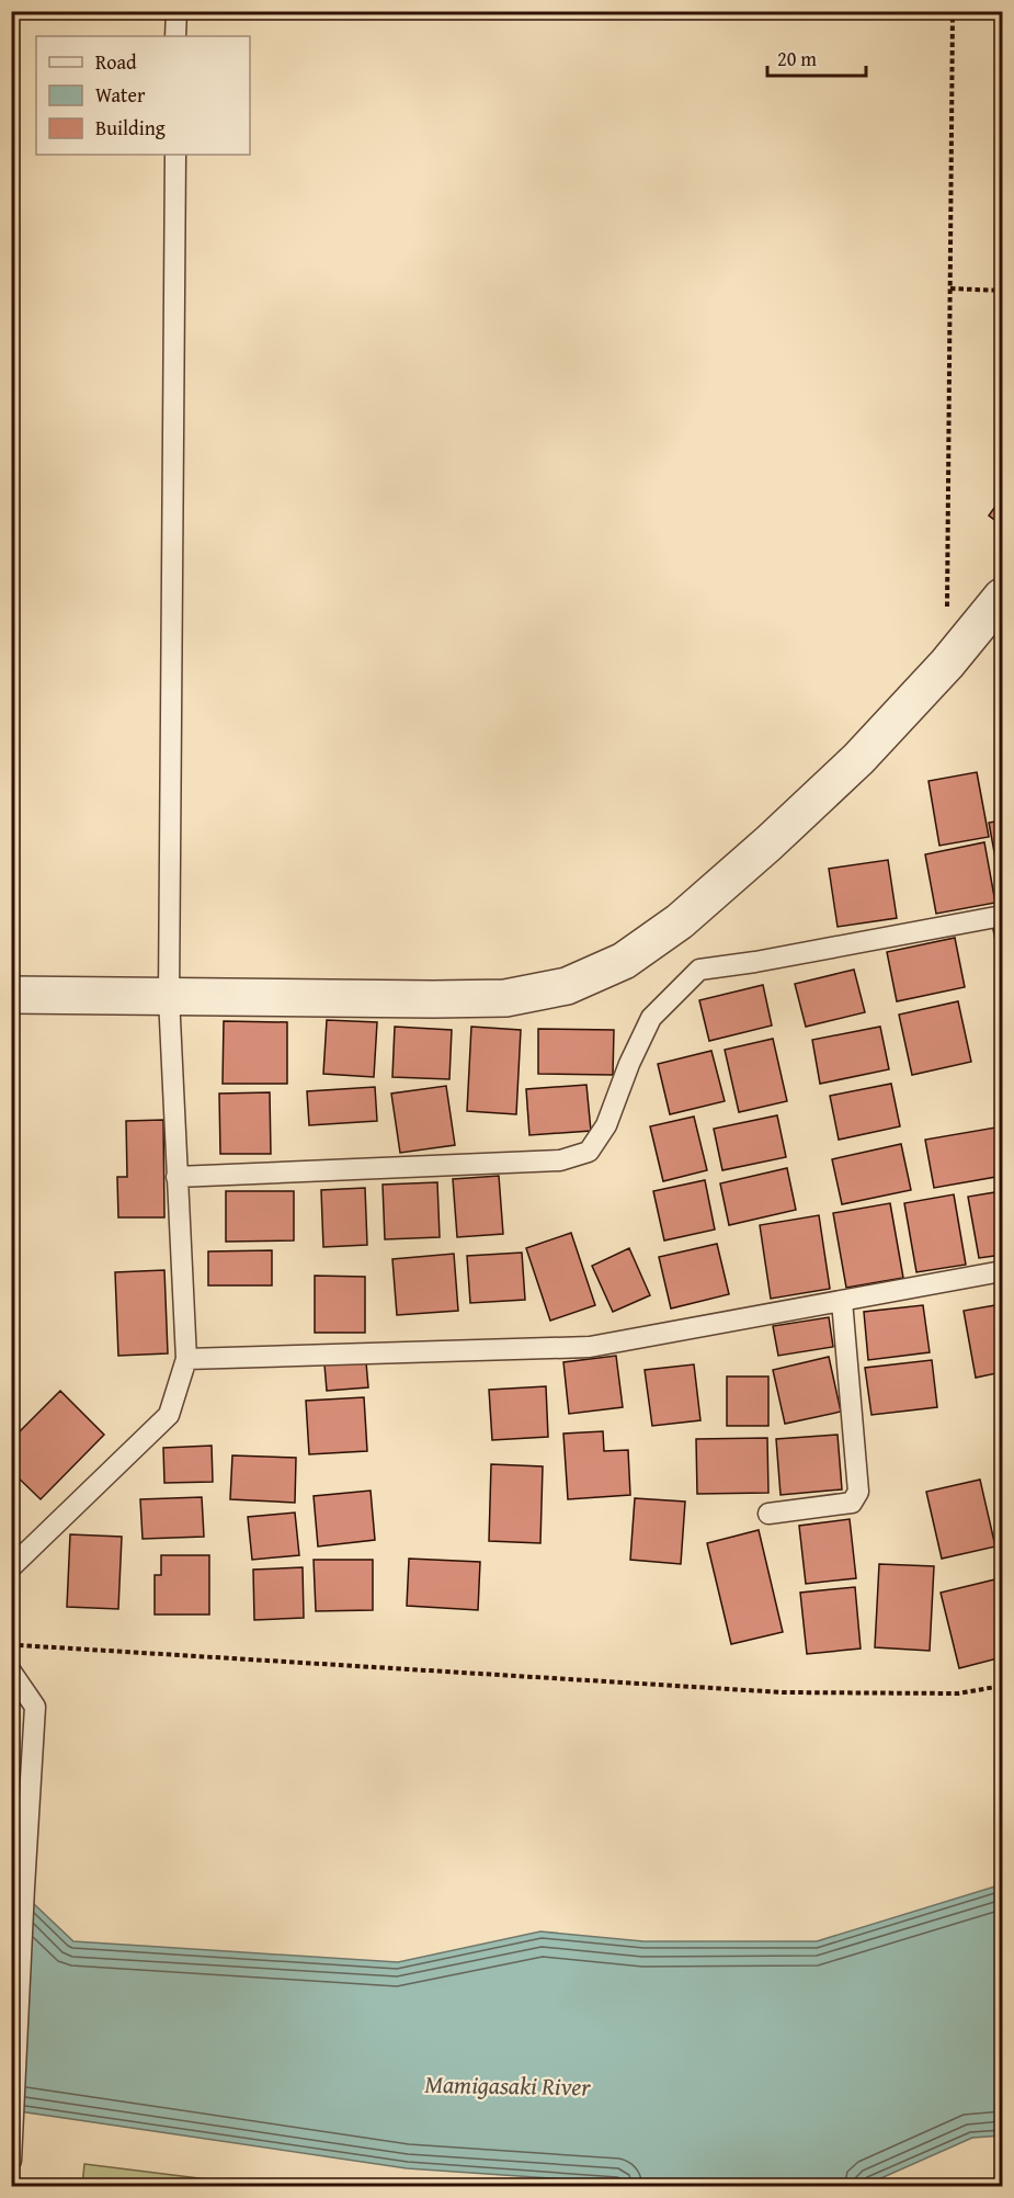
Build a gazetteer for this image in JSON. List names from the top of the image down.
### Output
{
  "water": ["Mamigasaki River"],
  "legend": ["Road", "Water", "Building"],
  "scale_bar": "20 m"
}
